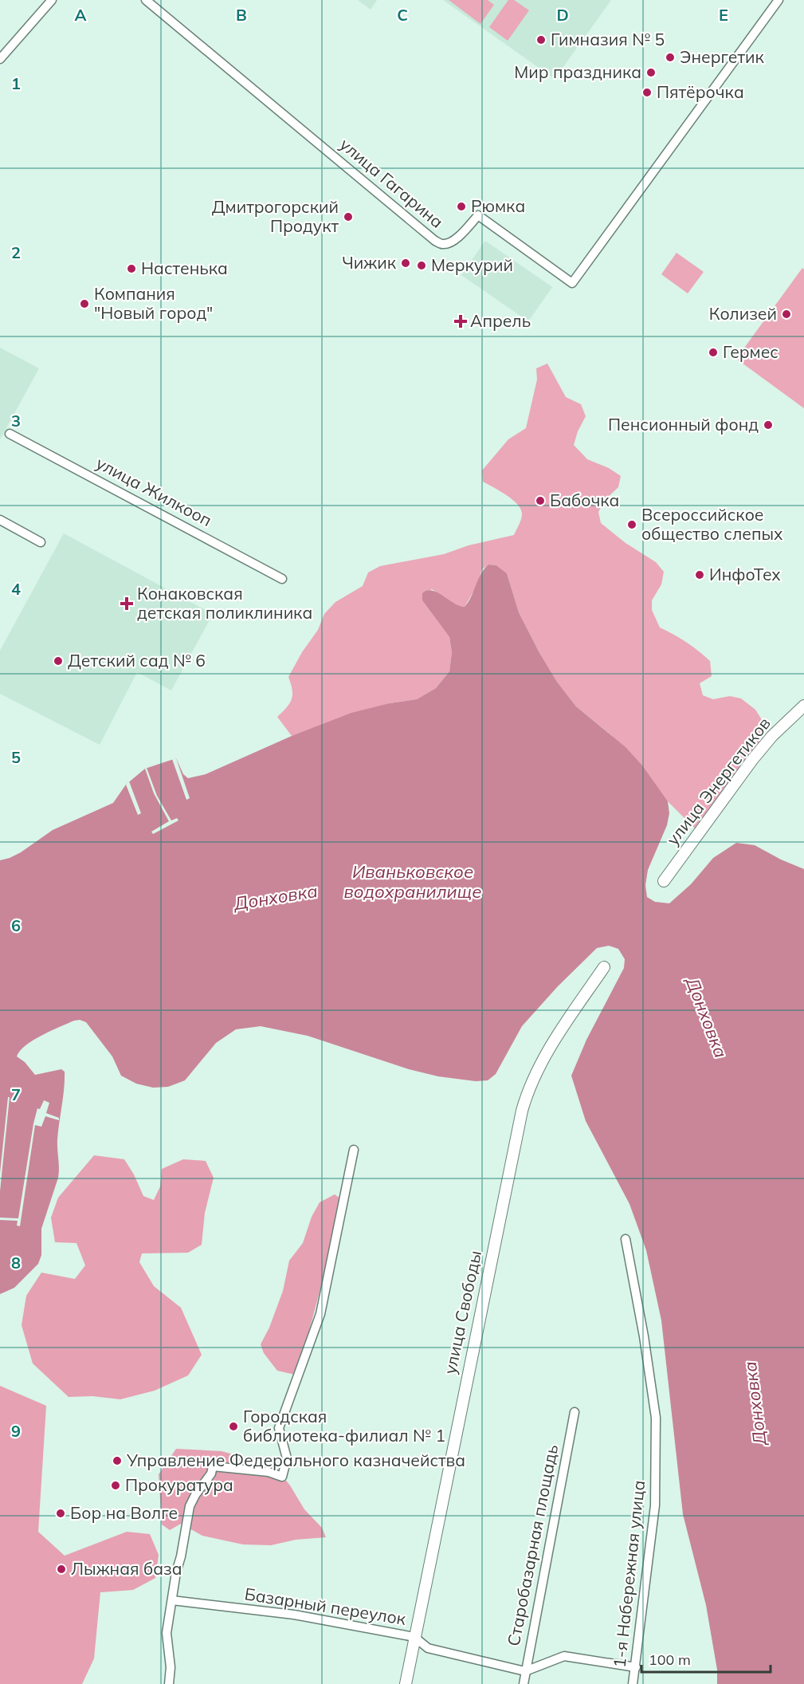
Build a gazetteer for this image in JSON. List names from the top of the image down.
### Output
{
  "streets": {
    "main road": ["улица Энергетиков", "улица Свободы"],
    "street": [
      "улица Гагарина",
      "улица Жилкооп",
      "Старобазарная площадь",
      "1-я Набережная улица",
      "Базарный переулок"
    ]
  },
  "crossings": [
    ["улица Свободы", "Базарный переулок"],
    ["Старобазарная площадь", "Базарный переулок"]
  ],
  "water": ["Иваньковское водохранилище", "Донховка"],
  "places": {
    "other": [
      "Гимназия № 5",
      "Энергетик",
      "Мир праздника",
      "Пятёрочка",
      "Рюмка",
      "Дмитрогорский Продукт",
      "Чижик",
      "Меркурий",
      "Настенька",
      "Компания \"Новый город\"",
      "Колизей",
      "Гермес",
      "Пенсионный фонд",
      "Бабочка",
      "Всероссийское общество слепых",
      "ИнфоТех",
      "Детский сад № 6",
      "Городская библиотека-филиал № 1",
      "Управление Федерального казначейства",
      "Прокуратура",
      "Бор на Волге",
      "Лыжная база"
    ],
    "health": ["Апрель", "Конаковская детская поликлиника"]
  },
  "scale_bar": "100 m",
  "grid": {
    "columns": [
      "A",
      "B",
      "C",
      "D",
      "E"
    ],
    "rows": [
      "1",
      "2",
      "3",
      "4",
      "5",
      "6",
      "7",
      "8",
      "9"
    ]
  }
}
